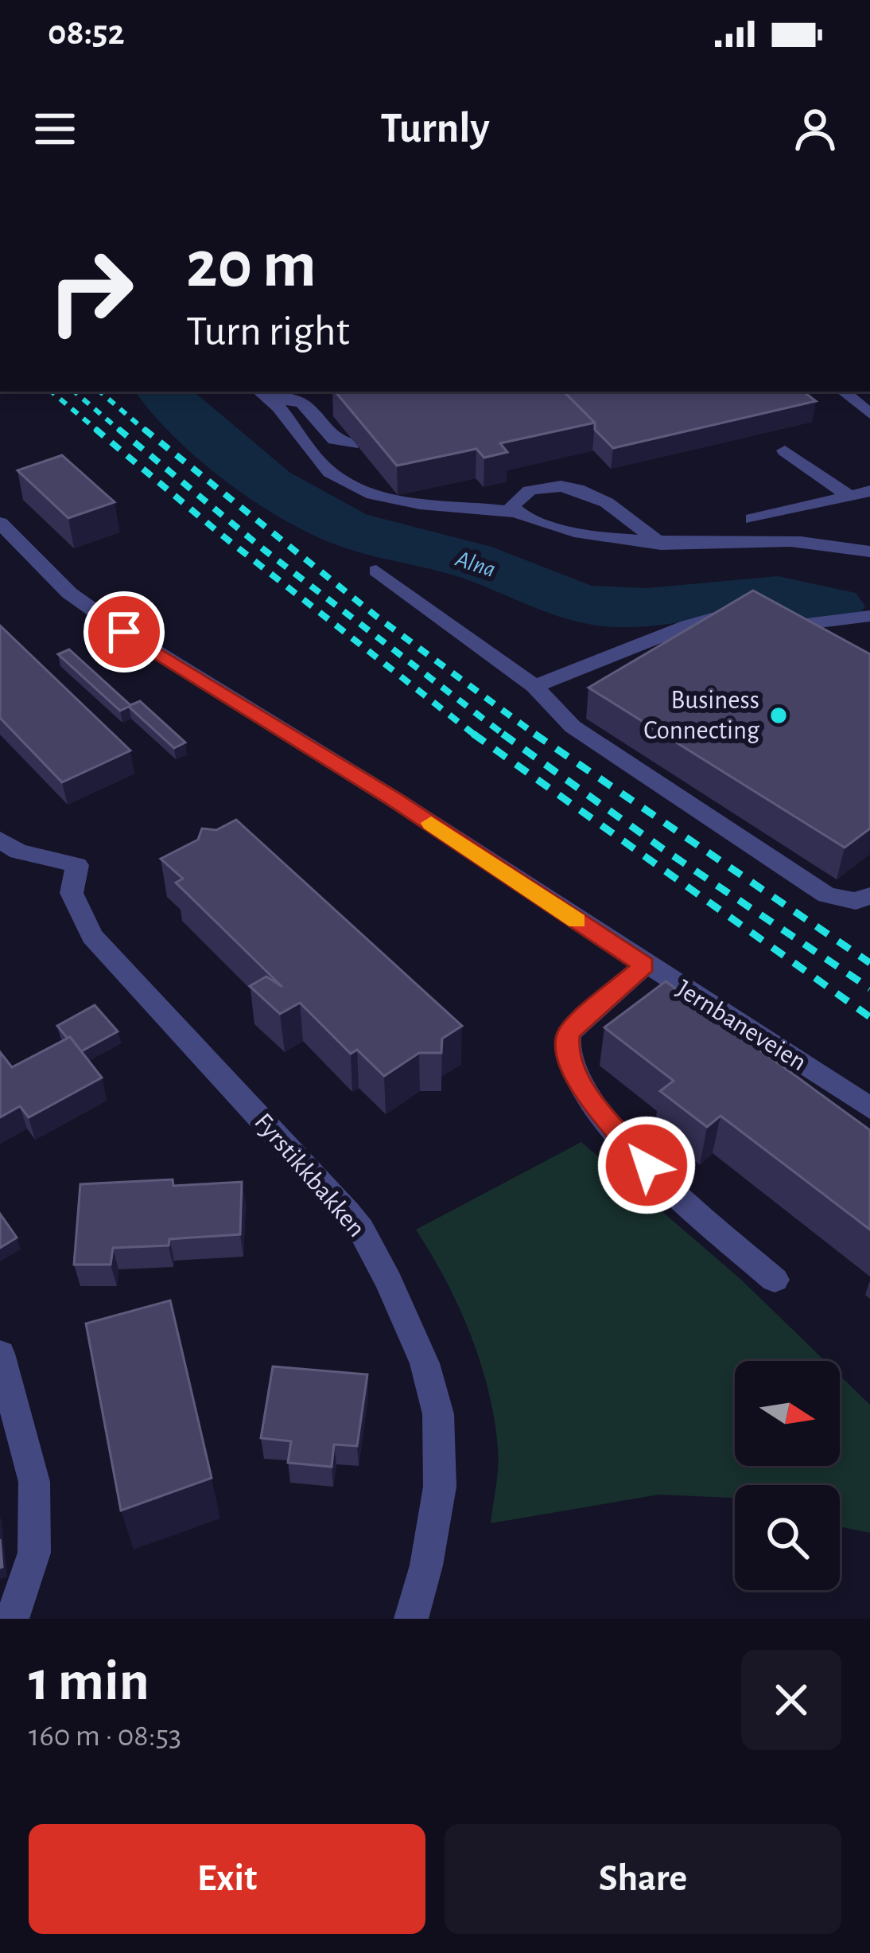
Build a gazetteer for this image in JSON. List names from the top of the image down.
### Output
{
  "streets": {
    "street": ["Jernbaneveien", "Fyrstikkbakken"]
  },
  "water": ["Alna"],
  "places": ["Business Connecting"],
  "north": "right",
  "page": {
    "status": "08:52",
    "header": "Turnly",
    "turn": ["20 m", "Turn right"],
    "heading": ["1 min", "160 m · 08:53"],
    "buttons": ["Exit", "Share"]
  }
}
